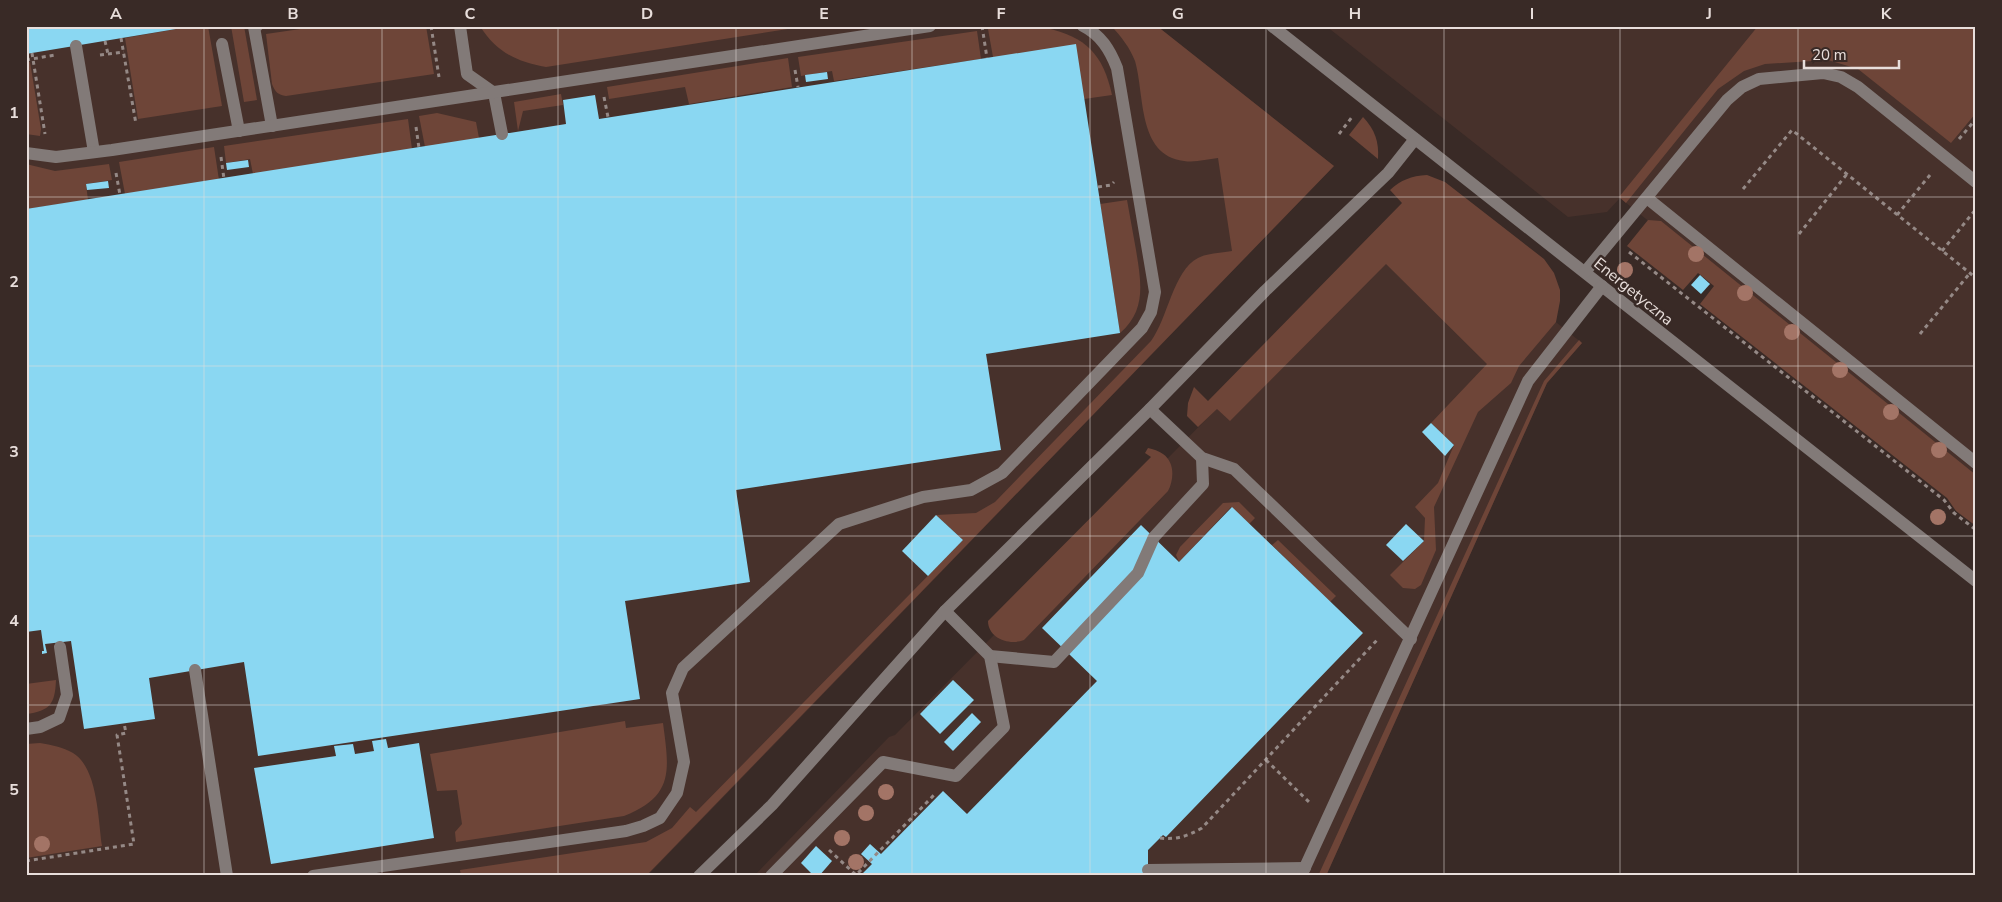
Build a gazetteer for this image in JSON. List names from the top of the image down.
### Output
{
  "streets": {
    "street": ["Energetyczna"]
  },
  "scale_bar": "20 m",
  "grid": {
    "columns": [
      "A",
      "B",
      "C",
      "D",
      "E",
      "F",
      "G",
      "H",
      "I",
      "J",
      "K"
    ],
    "rows": [
      "1",
      "2",
      "3",
      "4",
      "5"
    ]
  }
}
